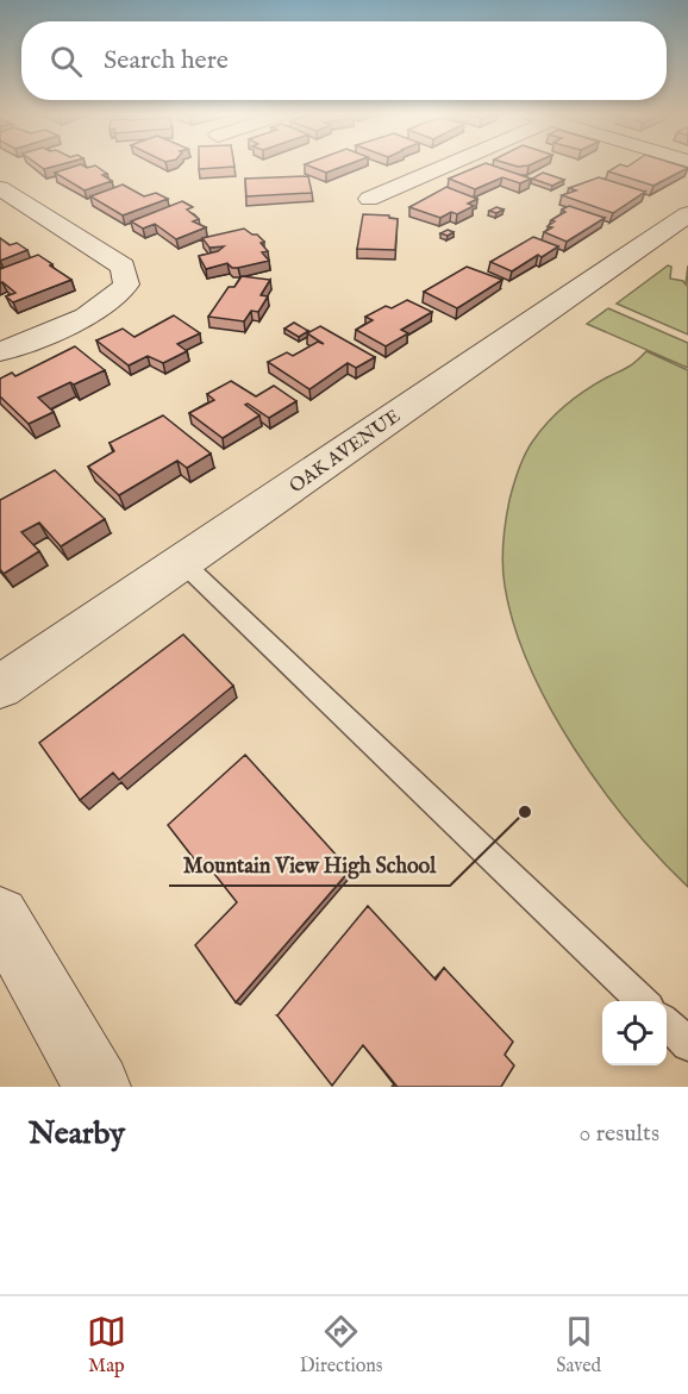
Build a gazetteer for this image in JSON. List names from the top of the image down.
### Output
{
  "streets": {
    "street": ["OAK AVENUE"]
  },
  "places": ["Mountain View High School"],
  "page": {
    "search": "Search here",
    "heading": ["Nearby", "0 results"],
    "nav": ["Map", "Directions", "Saved"]
  }
}
